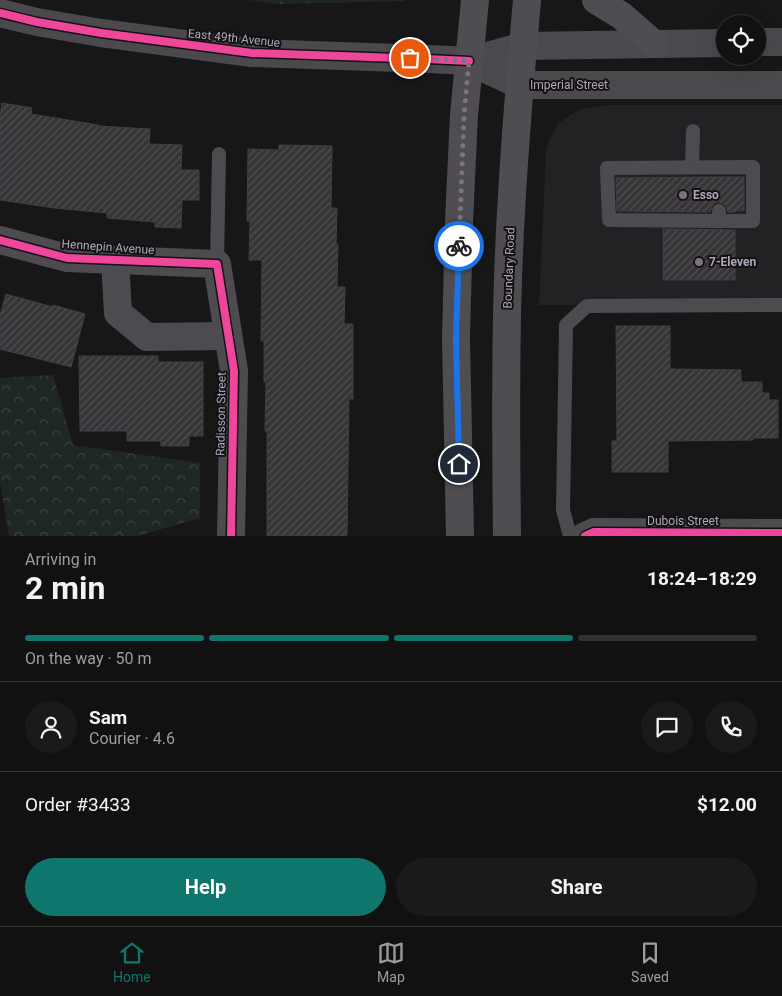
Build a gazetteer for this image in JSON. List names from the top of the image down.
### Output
{
  "streets": {
    "main road": ["East 49th Avenue", "Imperial Street", "Boundary Road"],
    "street": ["Hennepin Avenue", "Radisson Street", "Dubois Street"]
  },
  "crossings": [
    ["East 49th Avenue", "Imperial Street"],
    ["Imperial Street", "Boundary Road"],
    ["Hennepin Avenue", "Radisson Street"]
  ],
  "places": ["Esso", "7-Eleven"],
  "page": {
    "heading": ["2 min", "Arriving in", "18:24–18:29"],
    "panel": [
      "Sam",
      "Courier · 4.6",
      "Order #3433",
      "$12.00"
    ],
    "bar": "On the way · 50 m",
    "buttons": ["Help", "Share"],
    "tabs": ["Home", "Map", "Saved"]
  }
}
